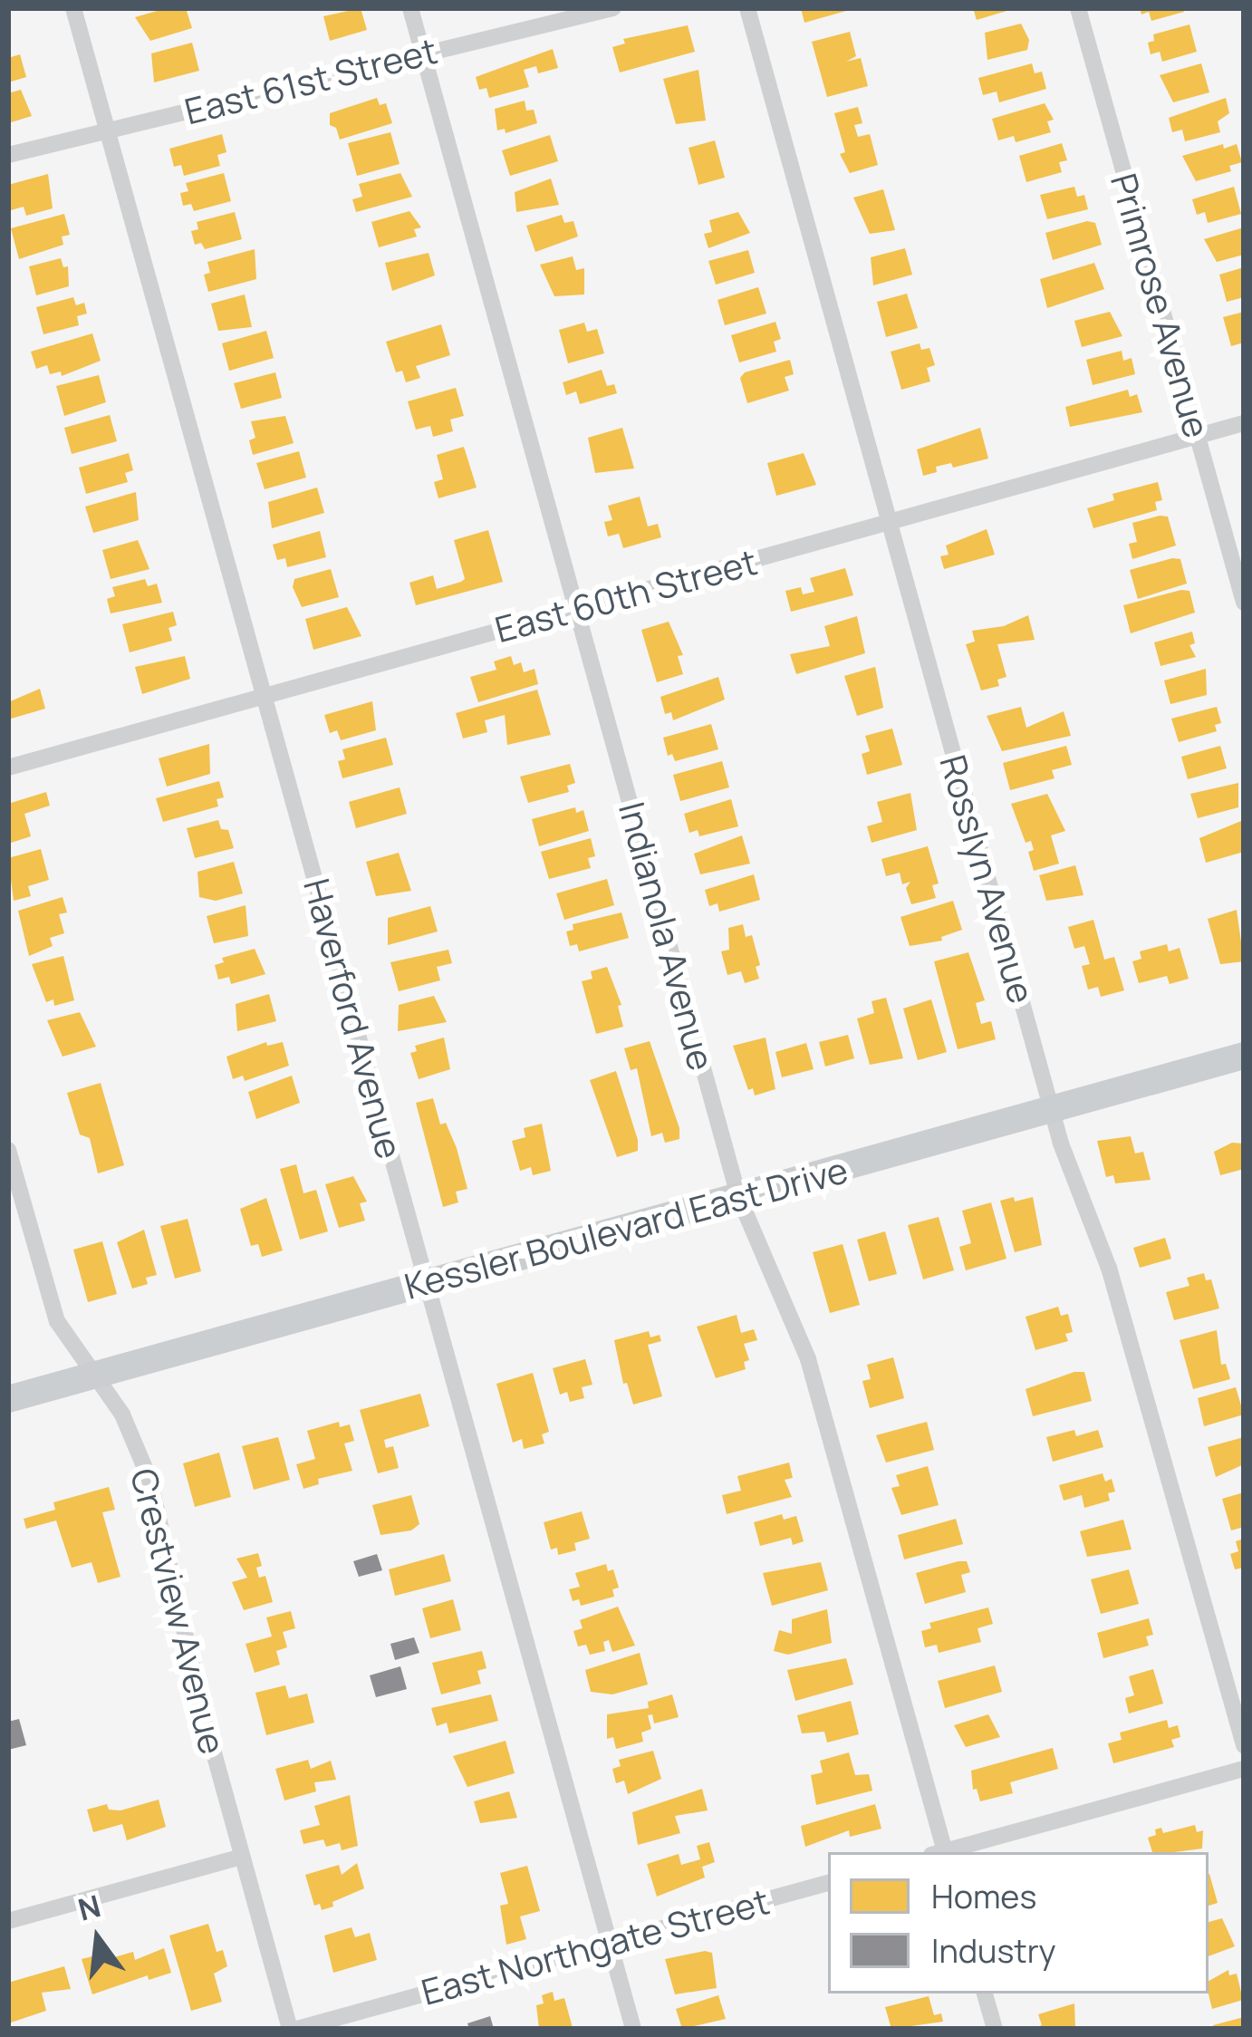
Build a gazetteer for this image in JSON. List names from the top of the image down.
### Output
{
  "streets": {
    "main road": ["Kessler Boulevard East Drive"],
    "street": [
      "East 61st Street",
      "Primrose Avenue",
      "East 60th Street",
      "Rosslyn Avenue",
      "Indianola Avenue",
      "Haverford Avenue",
      "Crestview Avenue",
      "East Northgate Street"
    ]
  },
  "crossings": [
    ["East 61st Street", "Indianola Avenue"],
    ["East 61st Street", "Haverford Avenue"],
    ["Primrose Avenue", "East 60th Street"],
    ["East 60th Street", "Rosslyn Avenue"],
    ["East 60th Street", "Indianola Avenue"],
    ["East 60th Street", "Haverford Avenue"],
    ["Rosslyn Avenue", "Kessler Boulevard East Drive"],
    ["Indianola Avenue", "Kessler Boulevard East Drive"],
    ["Haverford Avenue", "Kessler Boulevard East Drive"],
    ["Haverford Avenue", "East Northgate Street"],
    ["Kessler Boulevard East Drive", "Crestview Avenue"],
    ["Crestview Avenue", "East Northgate Street"]
  ],
  "legend": ["Homes", "Industry"],
  "north": "top"
}
